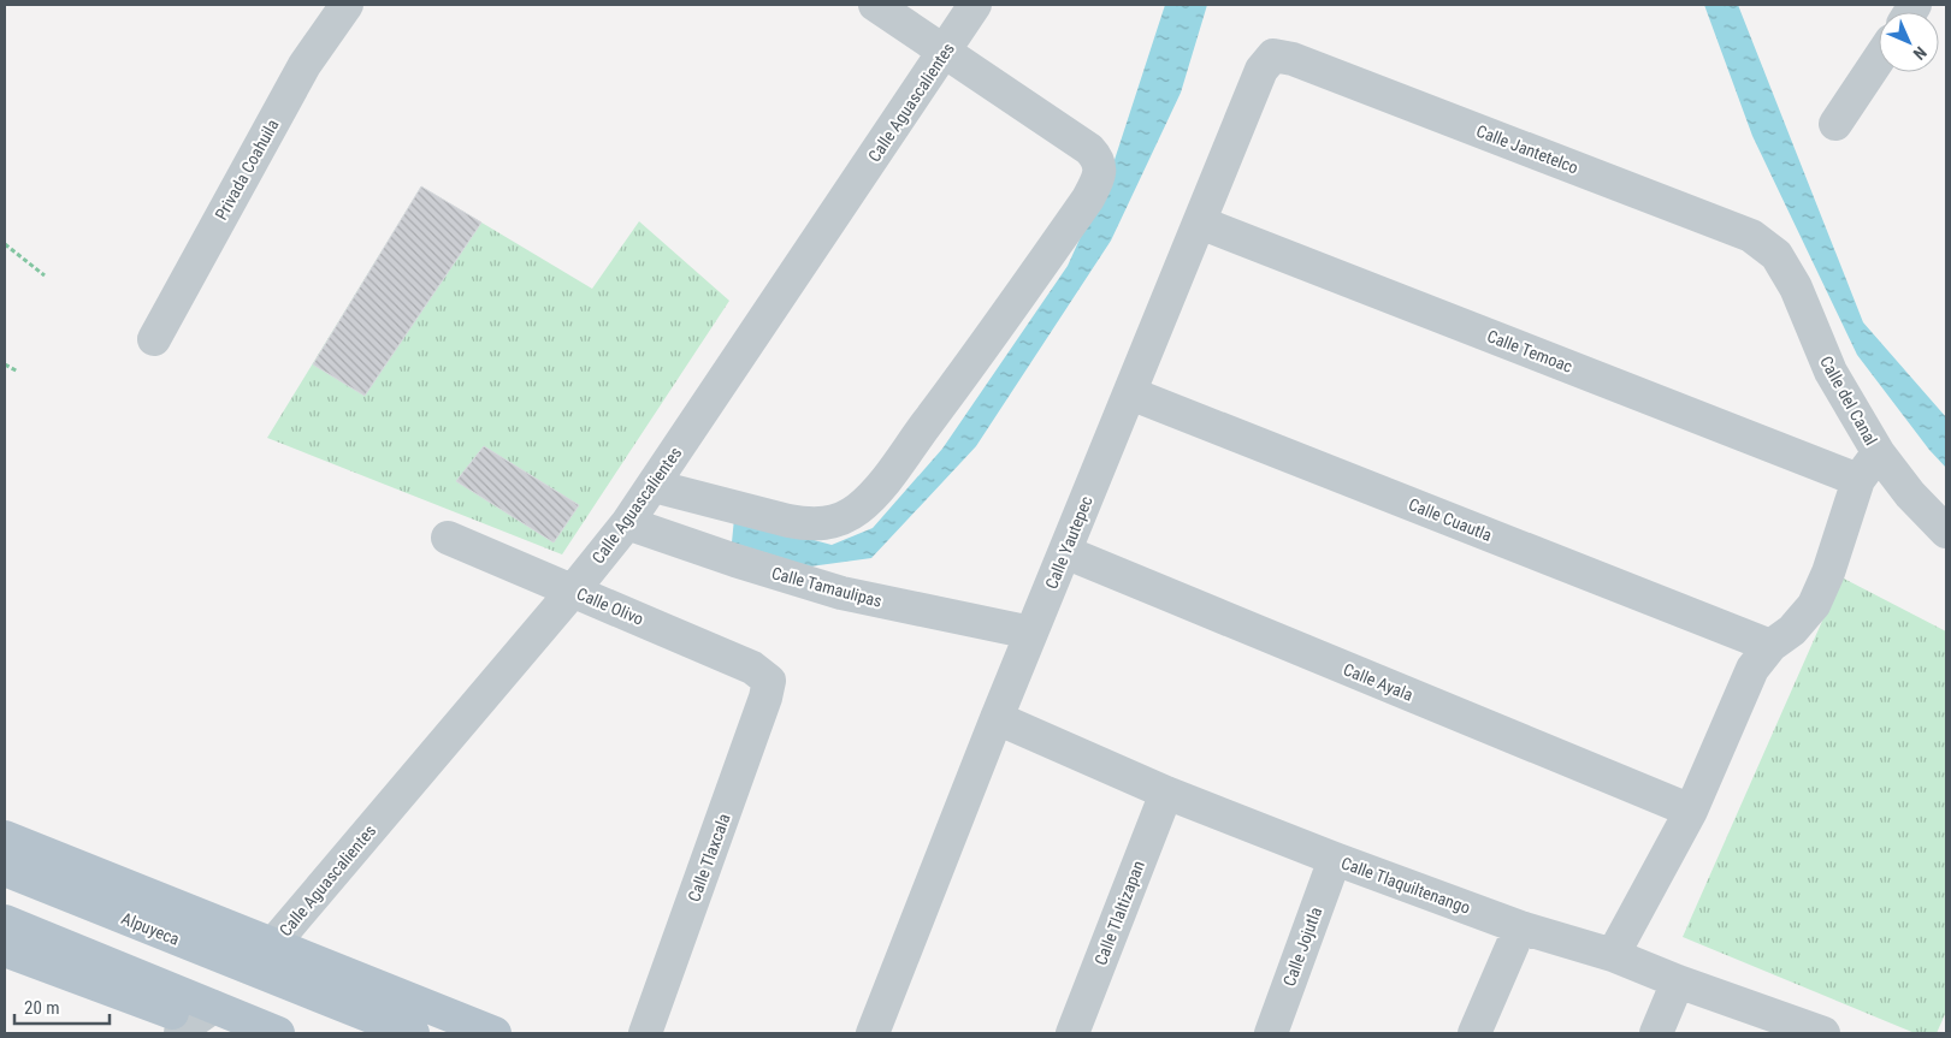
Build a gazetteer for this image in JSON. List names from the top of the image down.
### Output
{
  "streets": {
    "main road": ["Alpuyeca"],
    "street": [
      "Calle Aguascalientes",
      "Calle Jantetelco",
      "Privada Coahuila",
      "Calle Temoac",
      "Calle del Canal",
      "Calle Cuautla",
      "Calle Yautepec",
      "Calle Tamaulipas",
      "Calle Olivo",
      "Calle Ayala",
      "Calle Tlaxcala",
      "Calle Tlaquiltenango",
      "Calle Tlaltizapan",
      "Calle Jojutla"
    ]
  },
  "crossings": [
    ["Calle Aguascalientes", "Calle Tamaulipas"],
    ["Calle Aguascalientes", "Calle Olivo"],
    ["Calle Aguascalientes", "Alpuyeca"],
    ["Calle Jantetelco", "Calle del Canal"],
    ["Calle Jantetelco", "Calle Yautepec"],
    ["Calle Temoac", "Calle Yautepec"],
    ["Calle Cuautla", "Calle Yautepec"],
    ["Calle Yautepec", "Calle Tamaulipas"],
    ["Calle Yautepec", "Calle Ayala"],
    ["Calle Yautepec", "Calle Tlaquiltenango"],
    ["Calle Olivo", "Calle Tlaxcala"],
    ["Calle Tlaquiltenango", "Calle Tlaltizapan"],
    ["Calle Tlaquiltenango", "Calle Jojutla"]
  ],
  "scale_bar": "20 m",
  "north": "bottom right"
}
